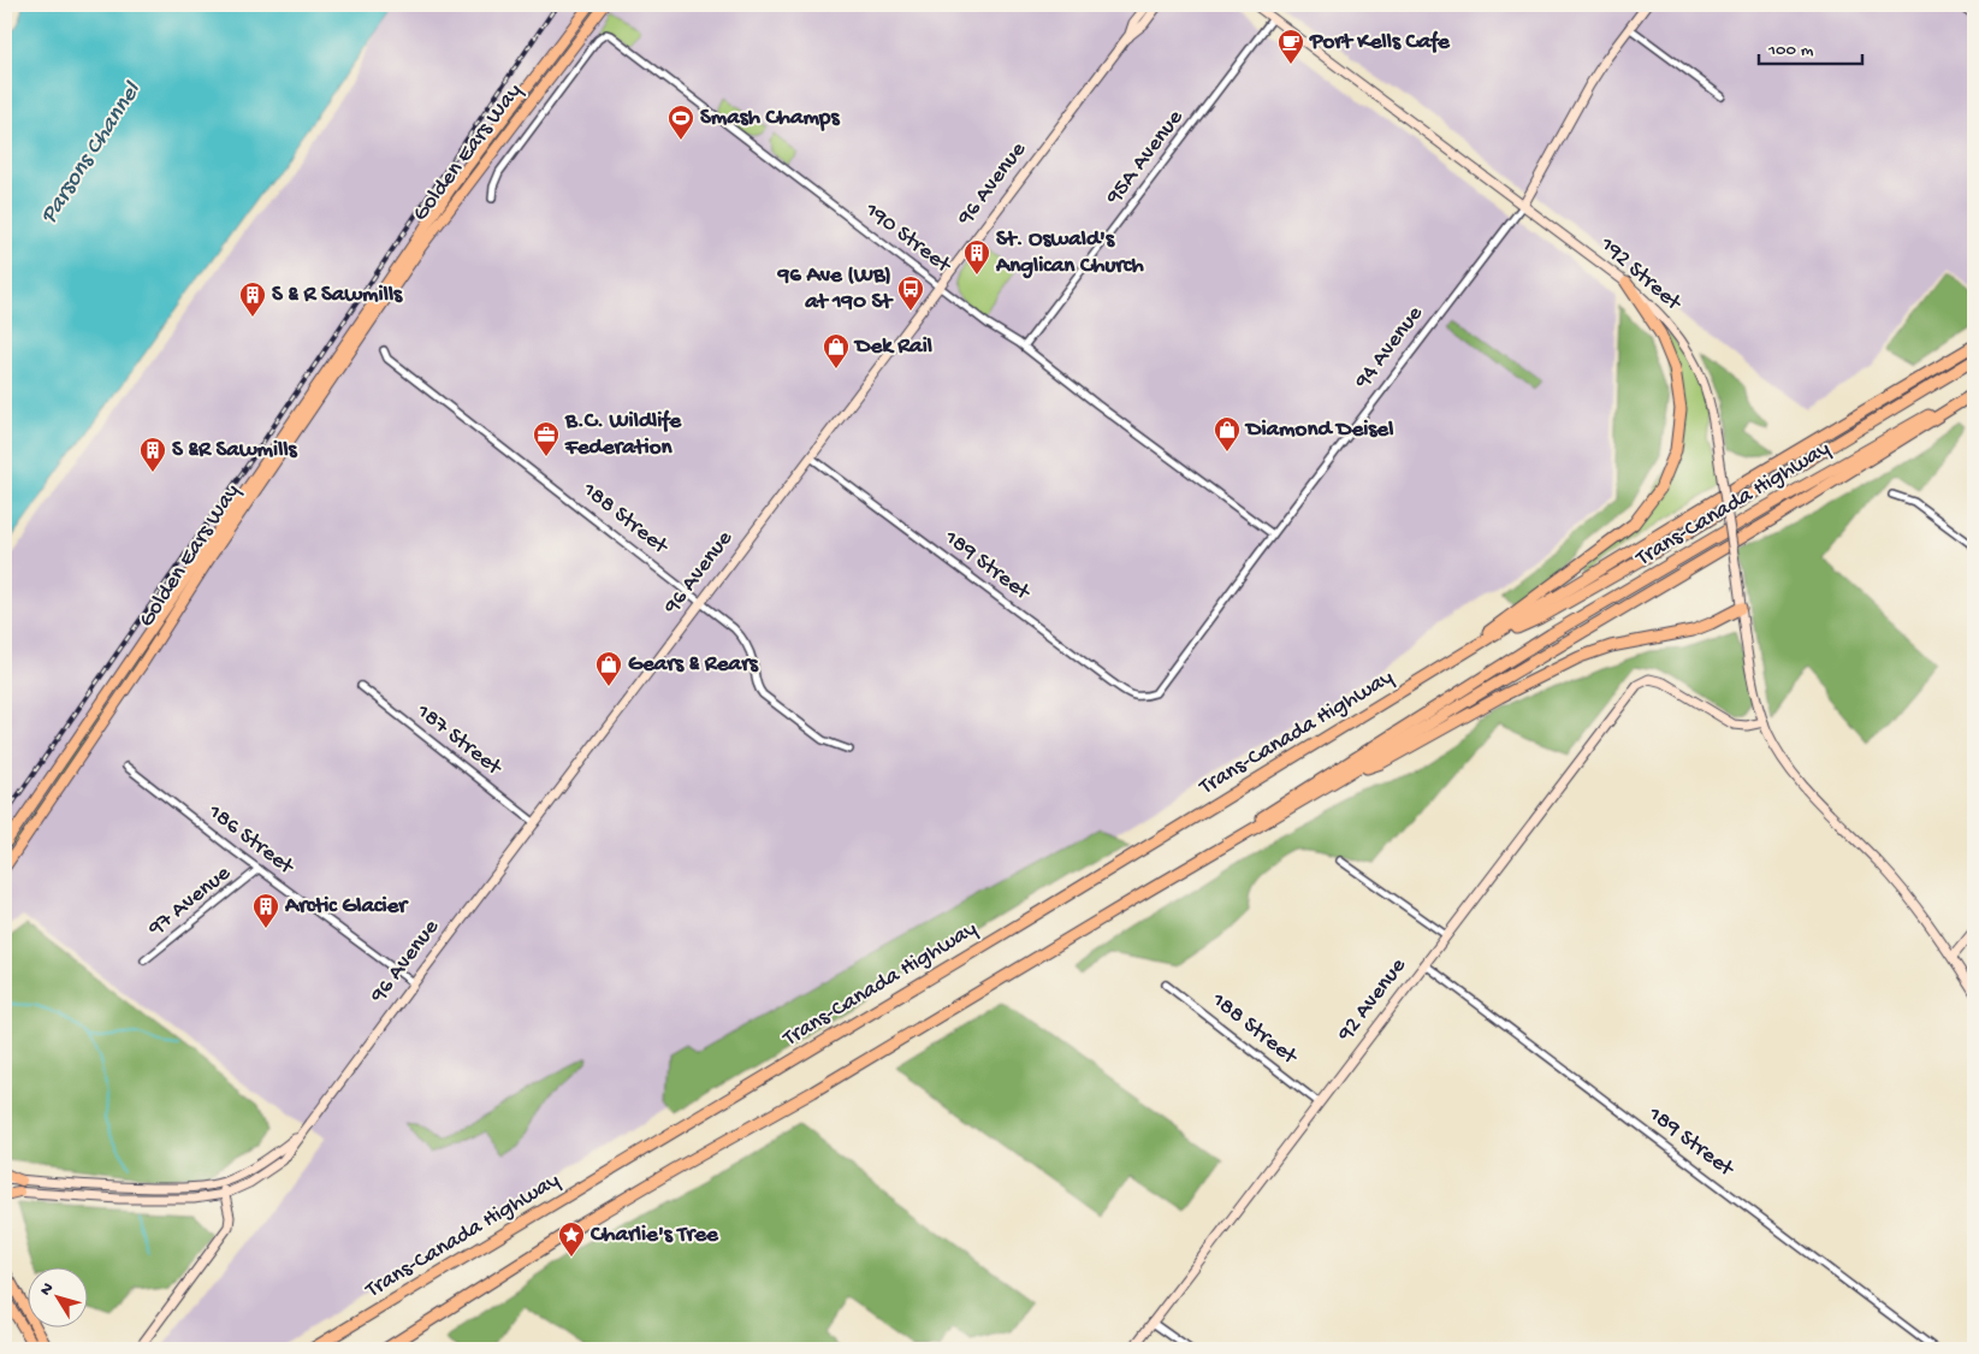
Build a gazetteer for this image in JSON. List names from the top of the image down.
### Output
{
  "streets": {
    "highway": ["Trans-Canada Highway"],
    "main road": [
      "Golden Ears Way",
      "96 Avenue",
      "192 Street",
      "94 Avenue",
      "92 Avenue"
    ],
    "street": [
      "95A Avenue",
      "190 Street",
      "188 Street",
      "189 Street",
      "187 Street",
      "186 Street",
      "97 Avenue"
    ]
  },
  "crossings": [
    ["95A Avenue", "190 Street"],
    ["95A Avenue", "192 Street"],
    ["96 Avenue", "190 Street"],
    ["96 Avenue", "188 Street"],
    ["96 Avenue", "189 Street"],
    ["96 Avenue", "187 Street"],
    ["96 Avenue", "186 Street"],
    ["190 Street", "94 Avenue"],
    ["192 Street", "94 Avenue"],
    ["192 Street", "92 Avenue"],
    ["94 Avenue", "189 Street"],
    ["188 Street", "92 Avenue"],
    ["189 Street", "92 Avenue"],
    ["186 Street", "97 Avenue"]
  ],
  "water": ["Parsons Channel"],
  "places": {
    "cafe": ["Port Kells Cafe"],
    "sports": ["Smash Champs"],
    "building": [
      "St. Oswald's Anglican Church",
      "S & R Sawmills",
      "S &R Sawmills",
      "Arctic Glacier"
    ],
    "bus stop": ["96 Ave (WB) at 190 St"],
    "shop": ["Dek Rail", "Diamond Deisel", "Gears & Rears"],
    "office": ["B.C. Wildlife Federation"],
    "place": ["Charlie's Tree"]
  },
  "scale_bar": "100 m",
  "north": "top left"
}
